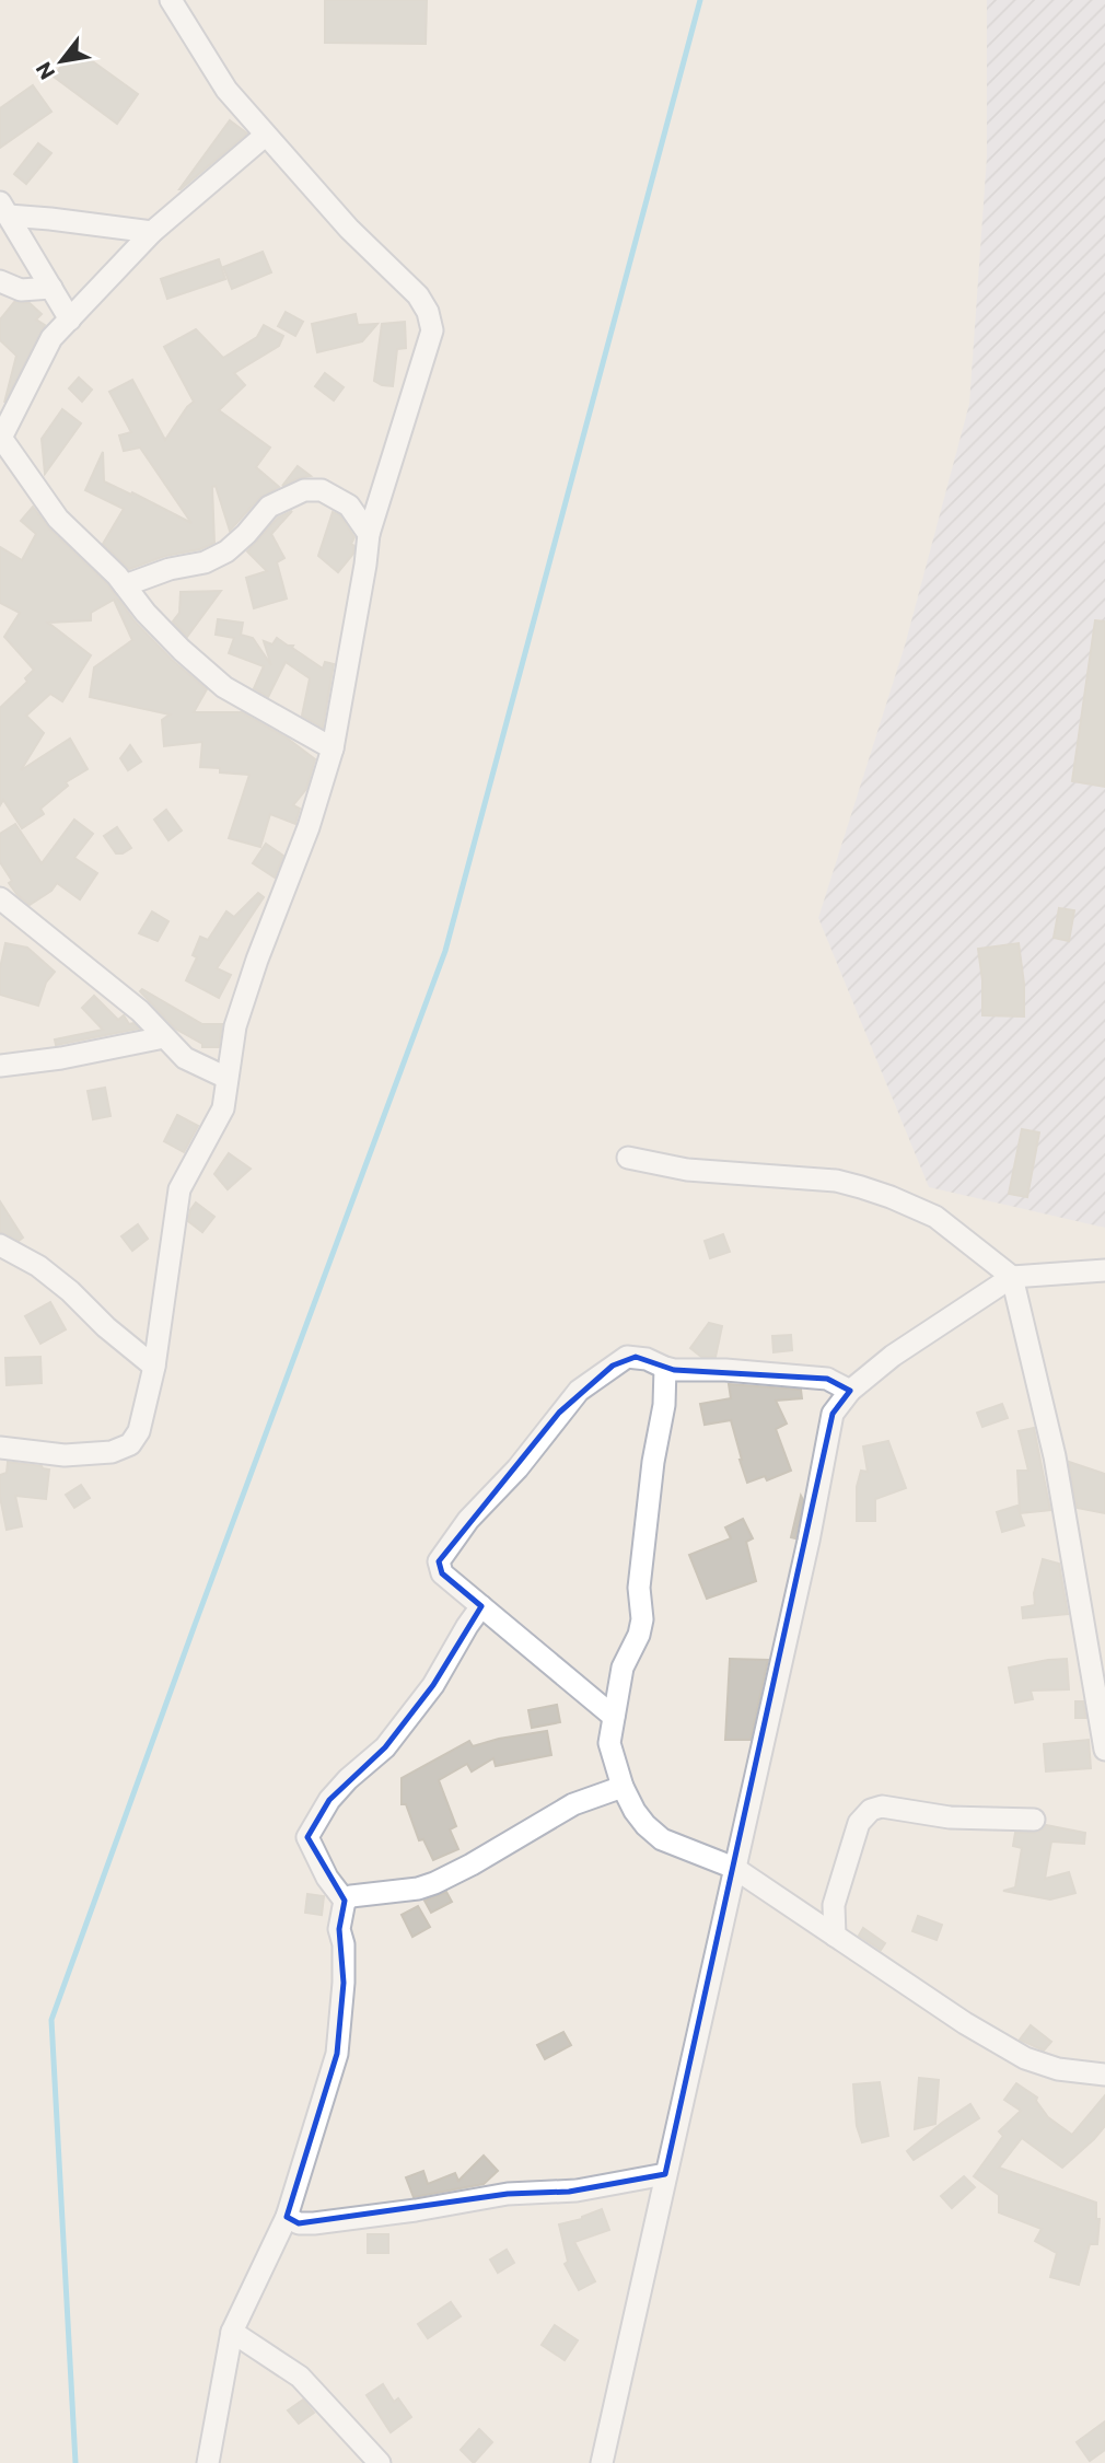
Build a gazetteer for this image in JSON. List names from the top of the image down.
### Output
{
  "north": "bottom left"
}
